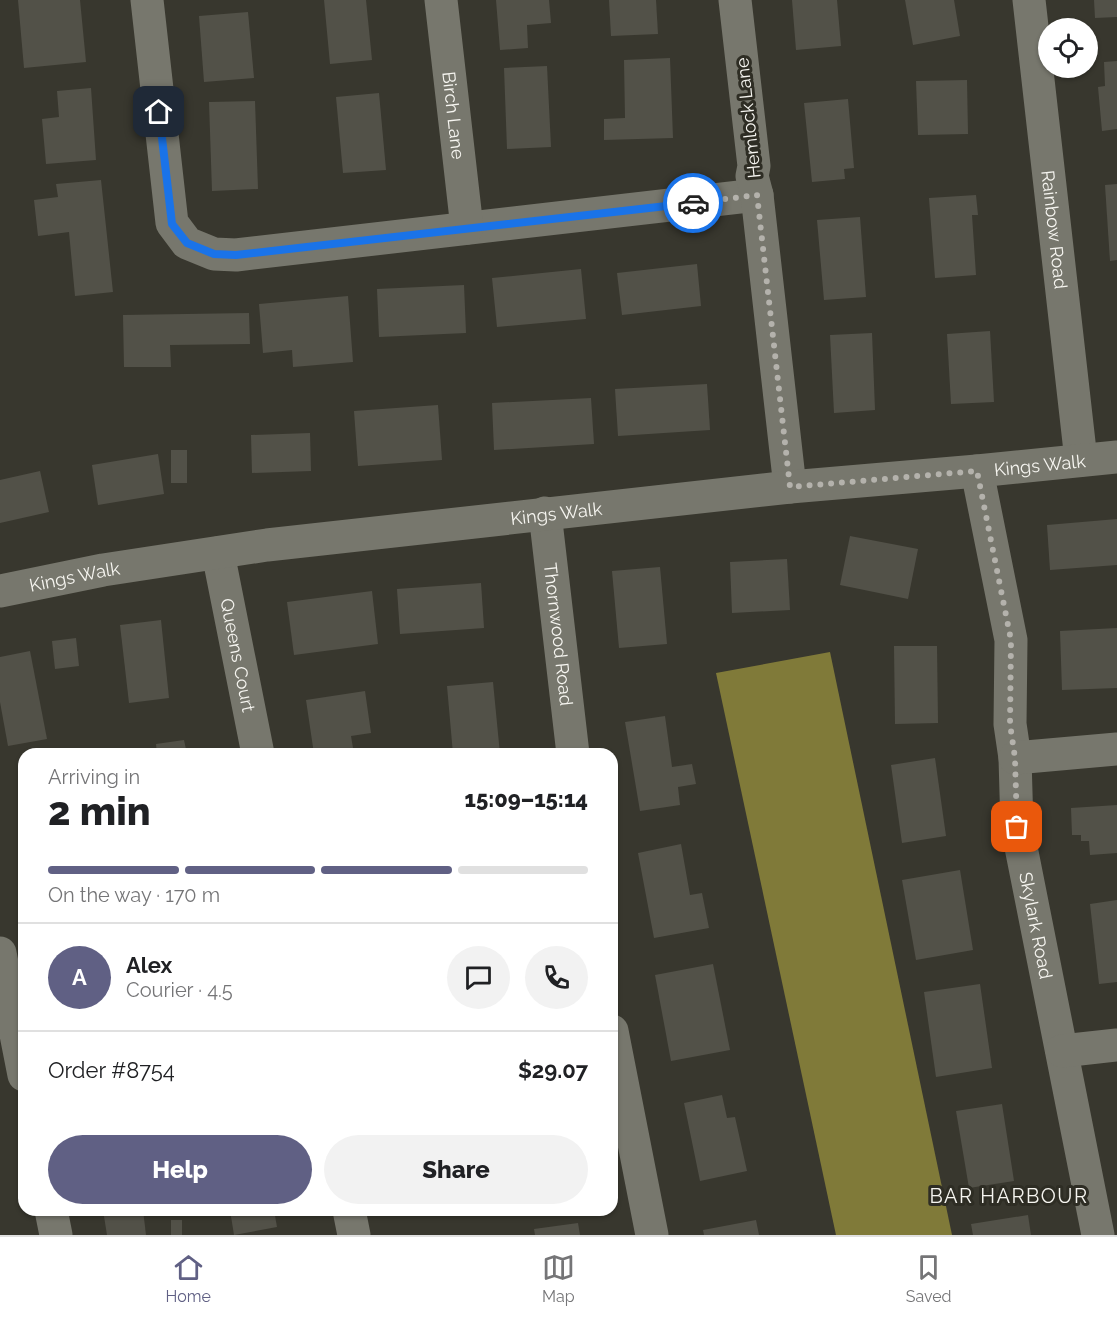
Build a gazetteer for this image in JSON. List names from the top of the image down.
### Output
{
  "streets": {
    "street": [
      "Birch Lane",
      "Hemlock Lane",
      "Rainbow Road",
      "Kings Walk",
      "Thornwood Road",
      "Queens Court",
      "Skylark Road"
    ]
  },
  "crossings": [
    ["Hemlock Lane", "Kings Walk"],
    ["Rainbow Road", "Kings Walk"],
    ["Kings Walk", "Thornwood Road"],
    ["Kings Walk", "Queens Court"],
    ["Kings Walk", "Skylark Road"]
  ],
  "districts": ["BAR HARBOUR"],
  "page": {
    "heading": ["2 min", "Arriving in", "15:09–15:14"],
    "panel": [
      "Alex",
      "Courier · 4.5",
      "Order #8754",
      "$29.07"
    ],
    "bar": "On the way · 170 m",
    "round": "A",
    "buttons": ["Help", "Share"],
    "tabs": ["Home", "Map", "Saved"]
  }
}
